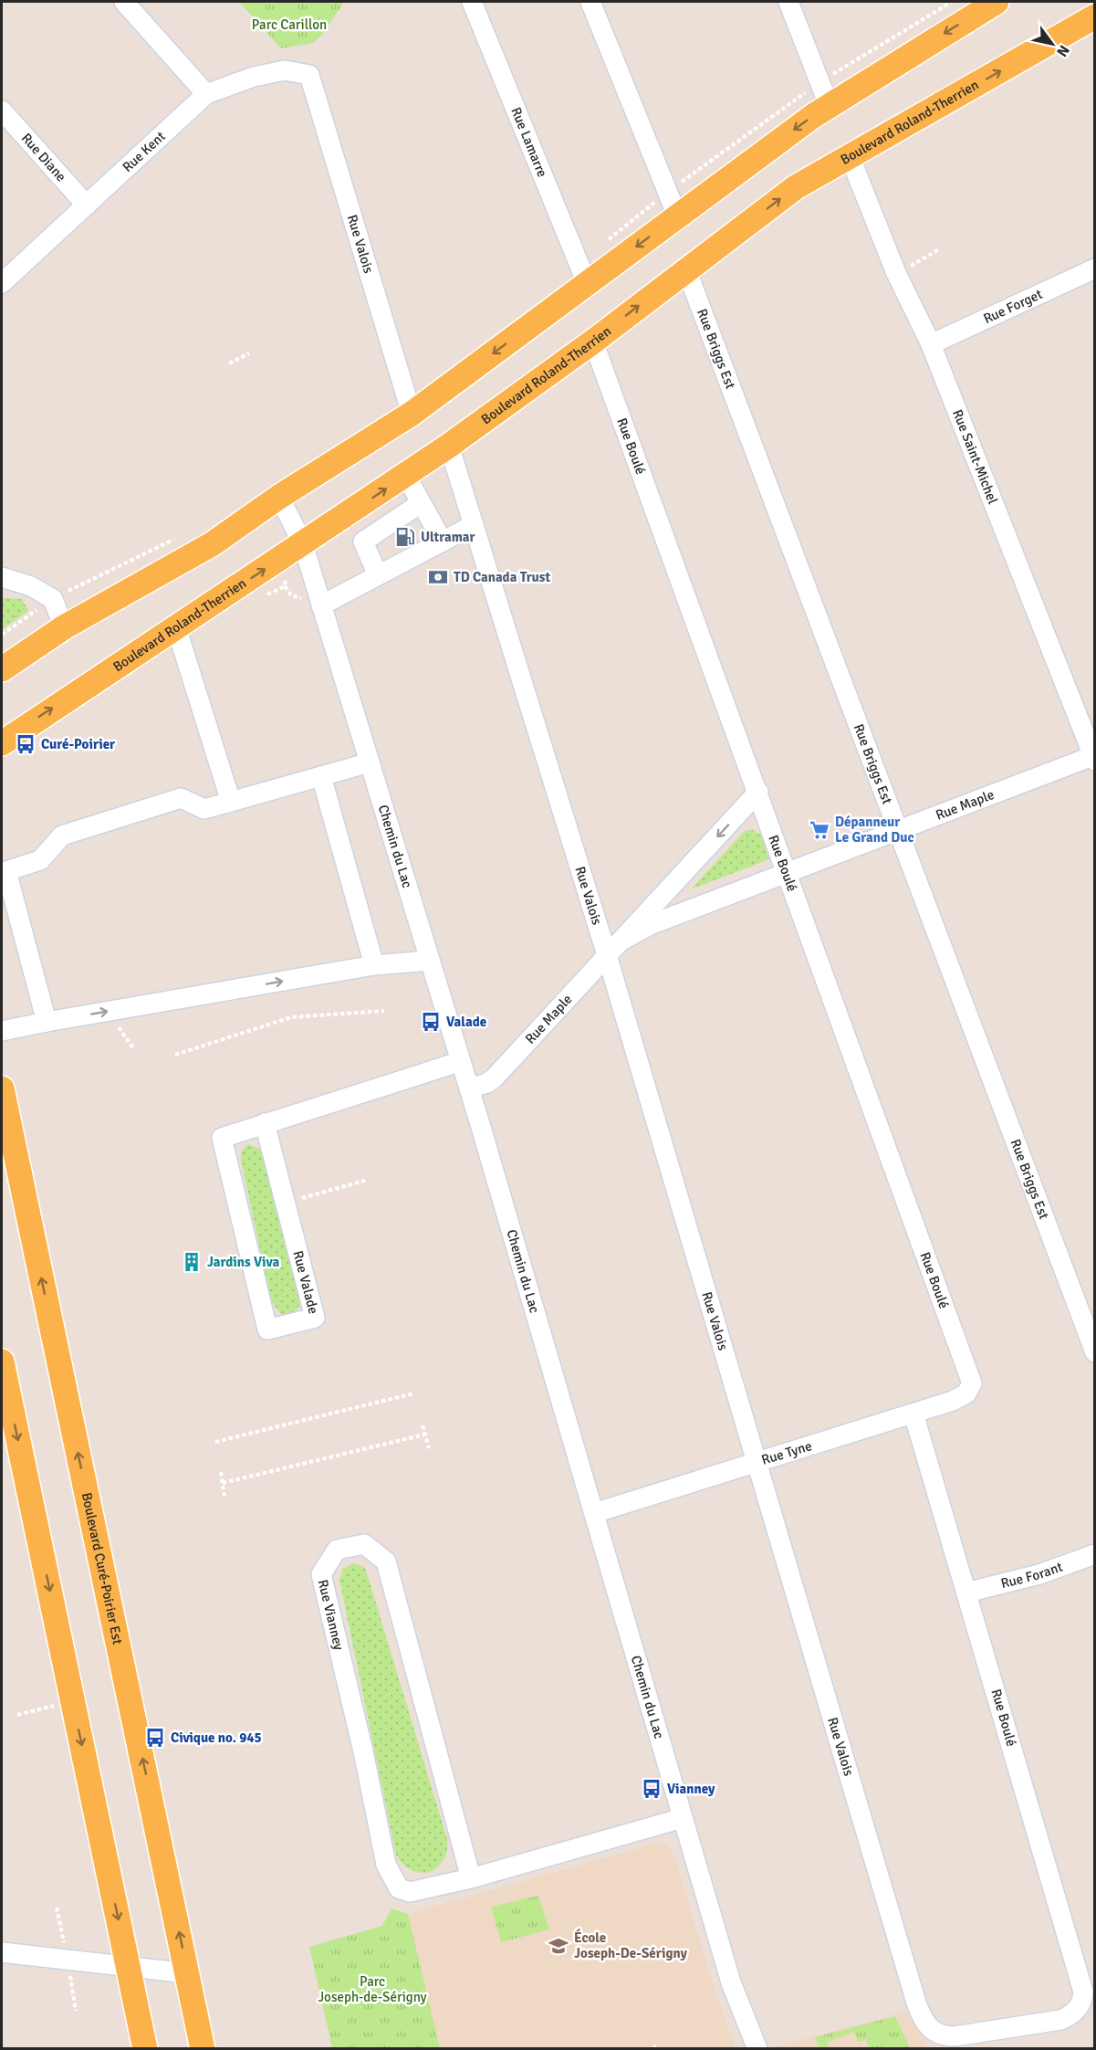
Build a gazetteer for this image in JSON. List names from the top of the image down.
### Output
{
  "streets": {
    "main road": ["Boulevard Roland-Therrien", "Boulevard Curé-Poirier Est"],
    "street": [
      "Rue Lamarre",
      "Rue Kent",
      "Rue Diane",
      "Rue Valois",
      "Rue Forget",
      "Rue Briggs Est",
      "Rue Boulé",
      "Rue Saint-Michel",
      "Rue Maple",
      "Chemin du Lac",
      "Rue Valade",
      "Rue Tyne",
      "Rue Forant",
      "Rue Vianney"
    ]
  },
  "crossings": [
    ["Boulevard Roland-Therrien", "Rue Valois"],
    ["Boulevard Roland-Therrien", "Rue Briggs Est"],
    ["Boulevard Roland-Therrien", "Rue Boulé"],
    ["Boulevard Roland-Therrien", "Rue Saint-Michel"],
    ["Boulevard Roland-Therrien", "Chemin du Lac"],
    ["Rue Kent", "Rue Diane"],
    ["Rue Kent", "Rue Valois"],
    ["Rue Valois", "Rue Boulé"],
    ["Rue Valois", "Rue Maple"],
    ["Rue Valois", "Rue Tyne"],
    ["Rue Forget", "Rue Saint-Michel"],
    ["Rue Briggs Est", "Rue Maple"],
    ["Rue Boulé", "Rue Maple"],
    ["Rue Boulé", "Rue Tyne"],
    ["Rue Boulé", "Rue Forant"],
    ["Rue Saint-Michel", "Rue Maple"],
    ["Rue Maple", "Chemin du Lac"],
    ["Chemin du Lac", "Rue Valade"],
    ["Chemin du Lac", "Rue Tyne"],
    ["Chemin du Lac", "Rue Vianney"]
  ],
  "parks": ["Parc Carillon", "Parc Joseph-de-Sérigny"],
  "places": {
    "fuel station": ["Ultramar"],
    "bank": ["TD Canada Trust"],
    "bus stop": [
      "Curé-Poirier",
      "Valade",
      "Civique no. 945",
      "Vianney"
    ],
    "supermarket": ["Dépanneur Le Grand Duc"],
    "building": ["Jardins Viva"],
    "school or university": ["École Joseph-De-Sérigny"]
  },
  "north": "bottom right"
}
